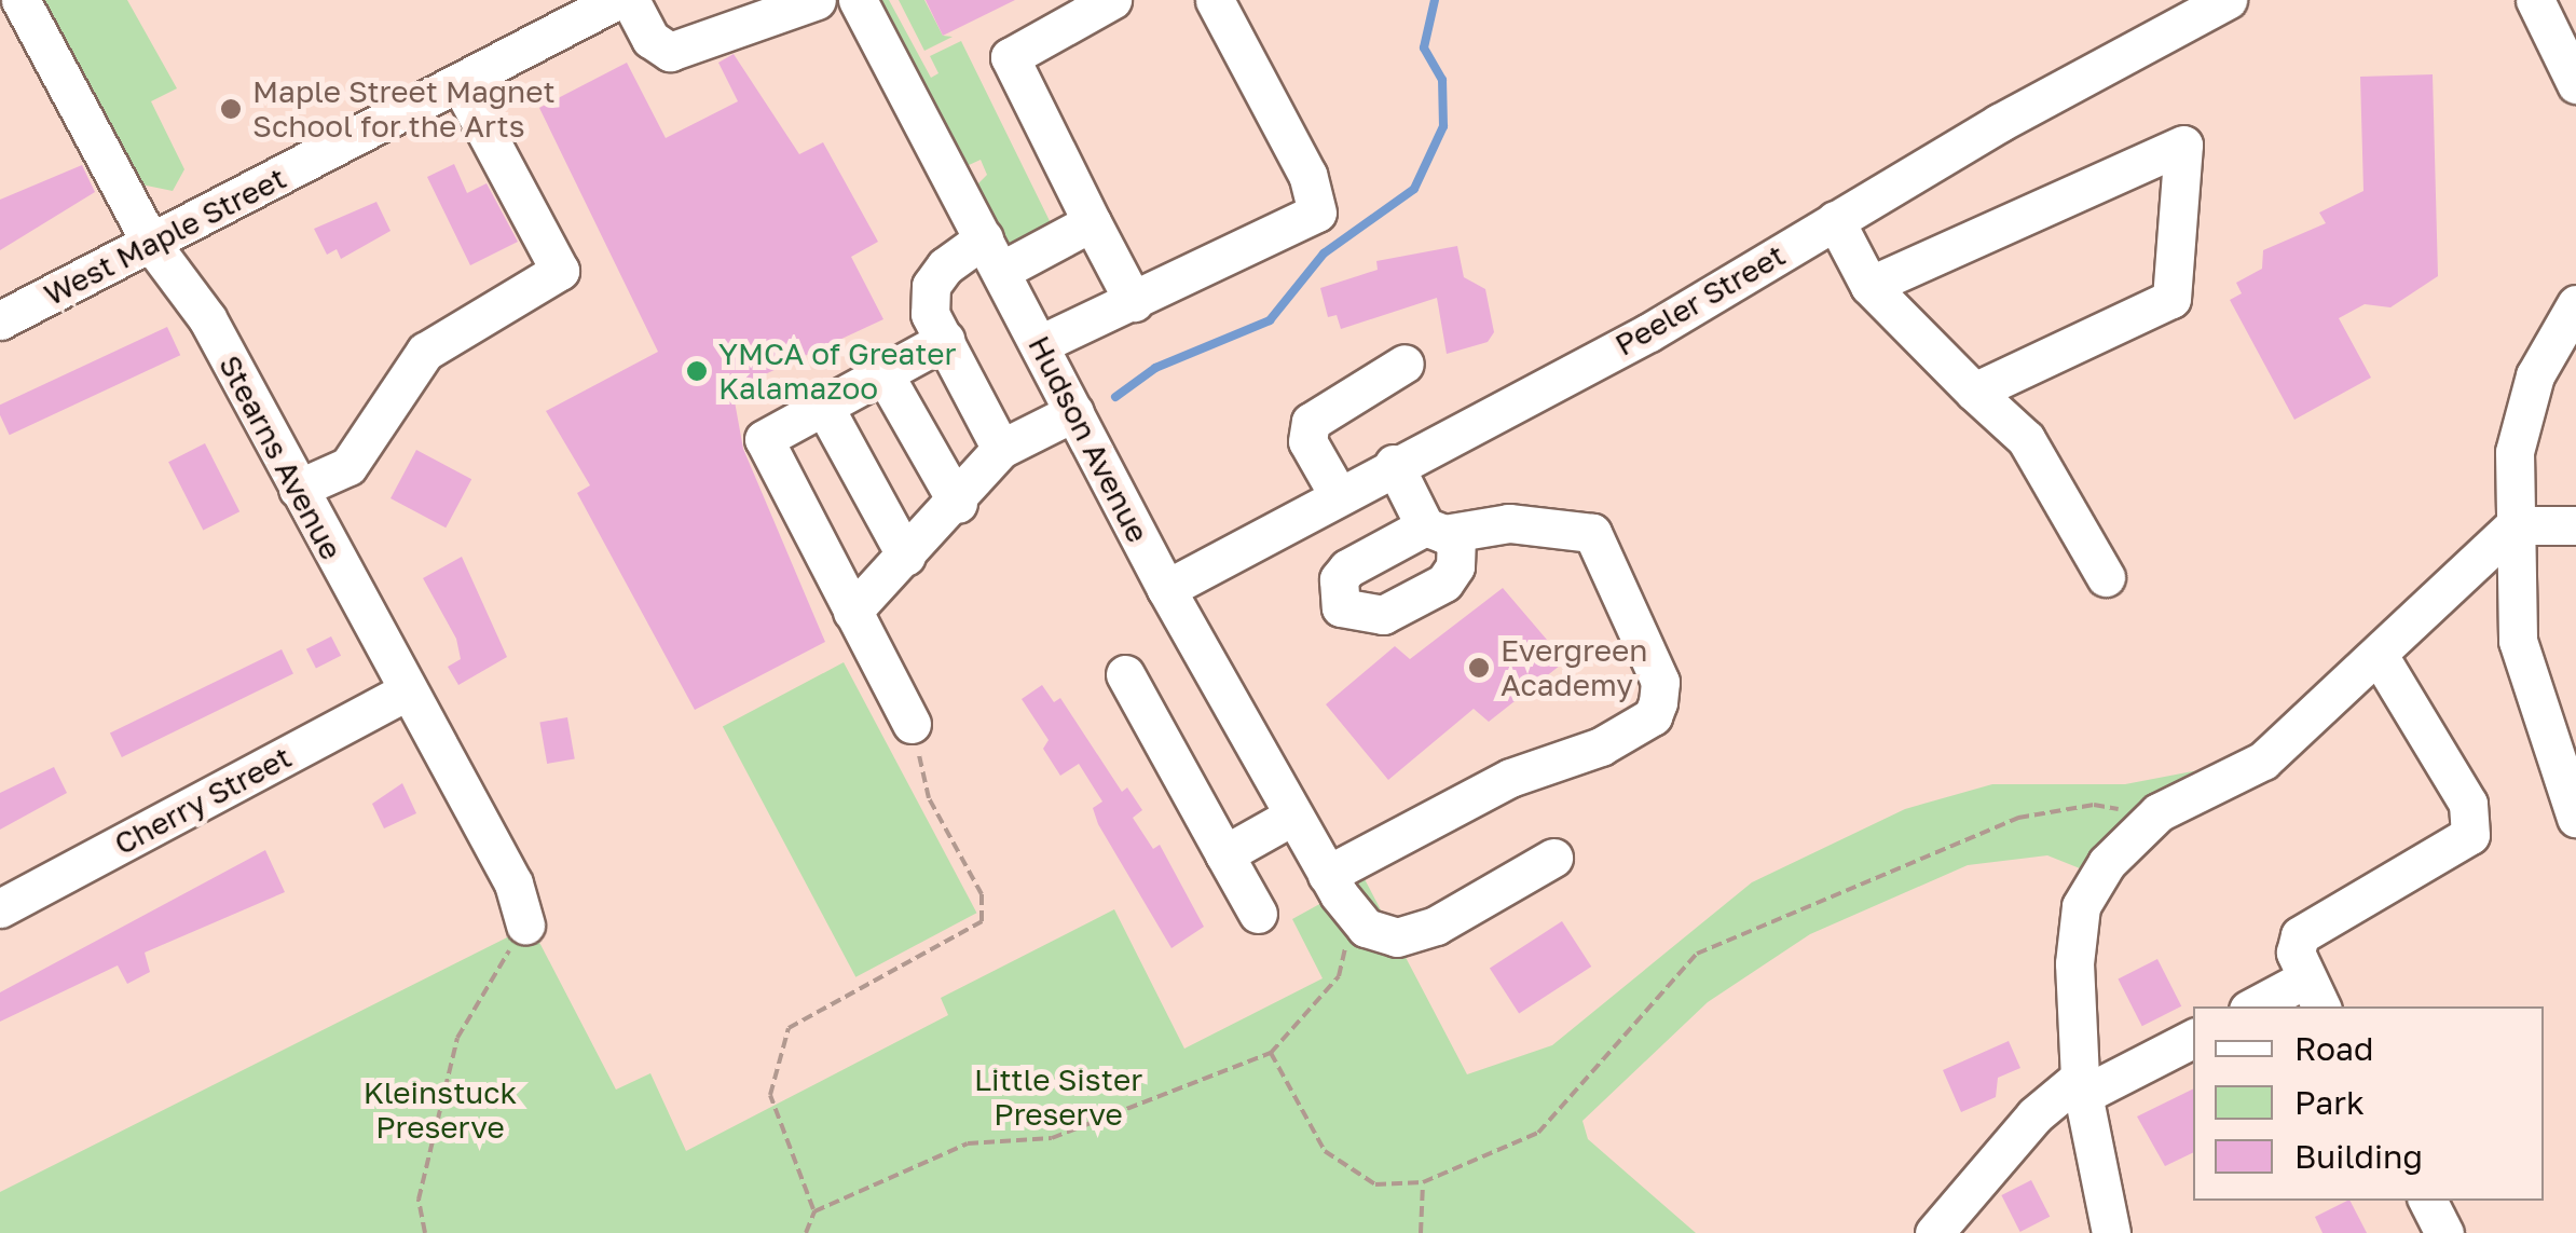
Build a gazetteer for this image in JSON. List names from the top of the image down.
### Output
{
  "streets": {
    "street": [
      "West Maple Street",
      "Peeler Street",
      "Hudson Avenue",
      "Stearns Avenue",
      "Cherry Street"
    ]
  },
  "crossings": [
    ["West Maple Street", "Stearns Avenue"],
    ["Peeler Street", "Hudson Avenue"],
    ["Stearns Avenue", "Cherry Street"]
  ],
  "parks": ["Little Sister Preserve", "Kleinstuck Preserve"],
  "places": ["Maple Street Magnet School for the Arts", "YMCA of Greater Kalamazoo", "Evergreen Academy"],
  "legend": ["Road", "Park", "Building"]
}
